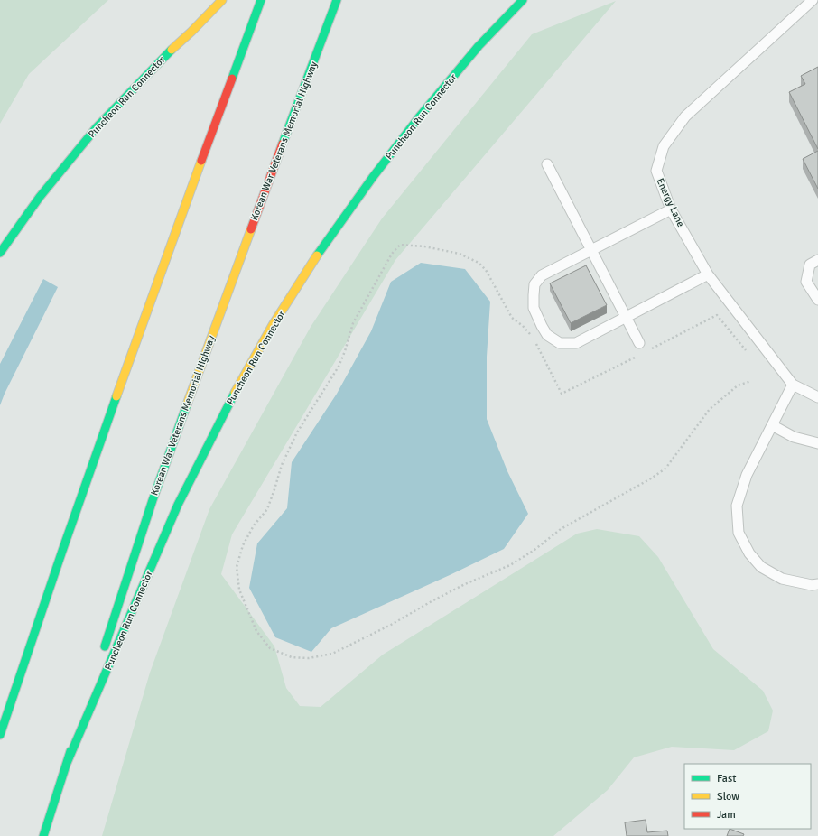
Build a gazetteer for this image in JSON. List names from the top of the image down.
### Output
{
  "streets": {
    "highway": ["Puncheon Run Connector", "Korean War Veterans Memorial Highway"],
    "lane": ["Energy Lane"]
  },
  "legend": ["Fast", "Slow", "Jam"]
}
